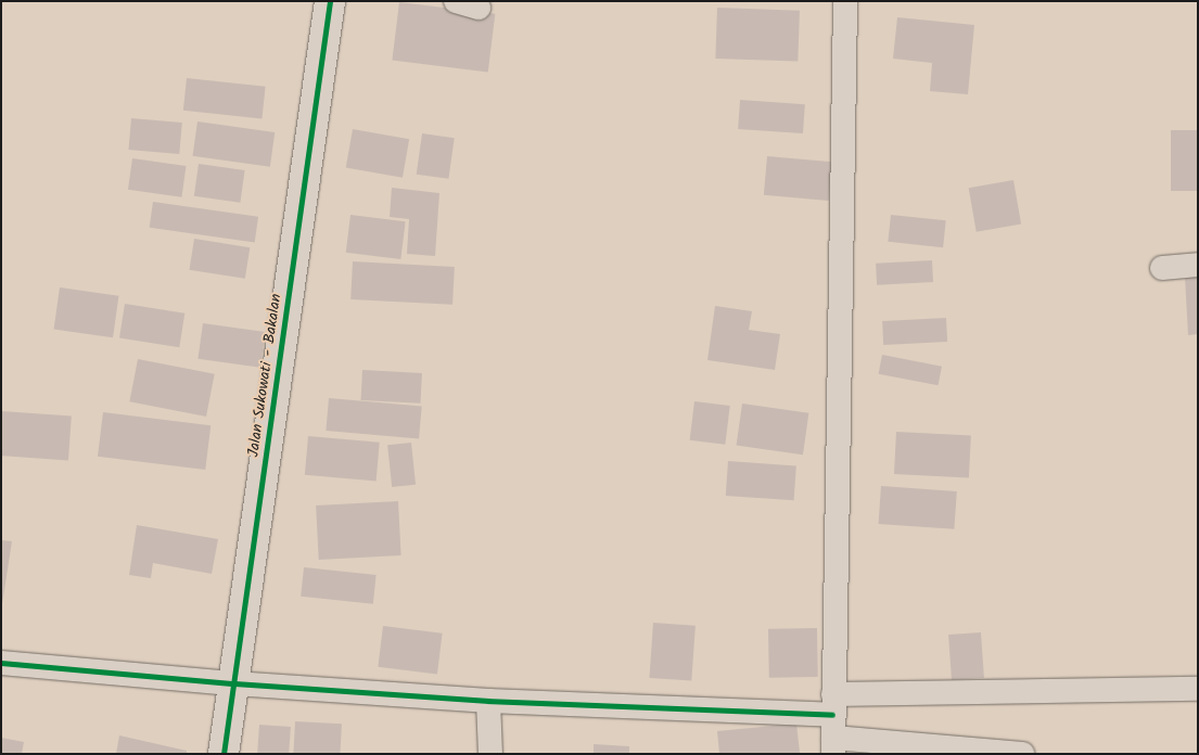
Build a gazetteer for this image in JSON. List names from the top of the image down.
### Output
{
  "streets": {
    "street": ["Jalan Sukowati - Bakalan"]
  }
}
